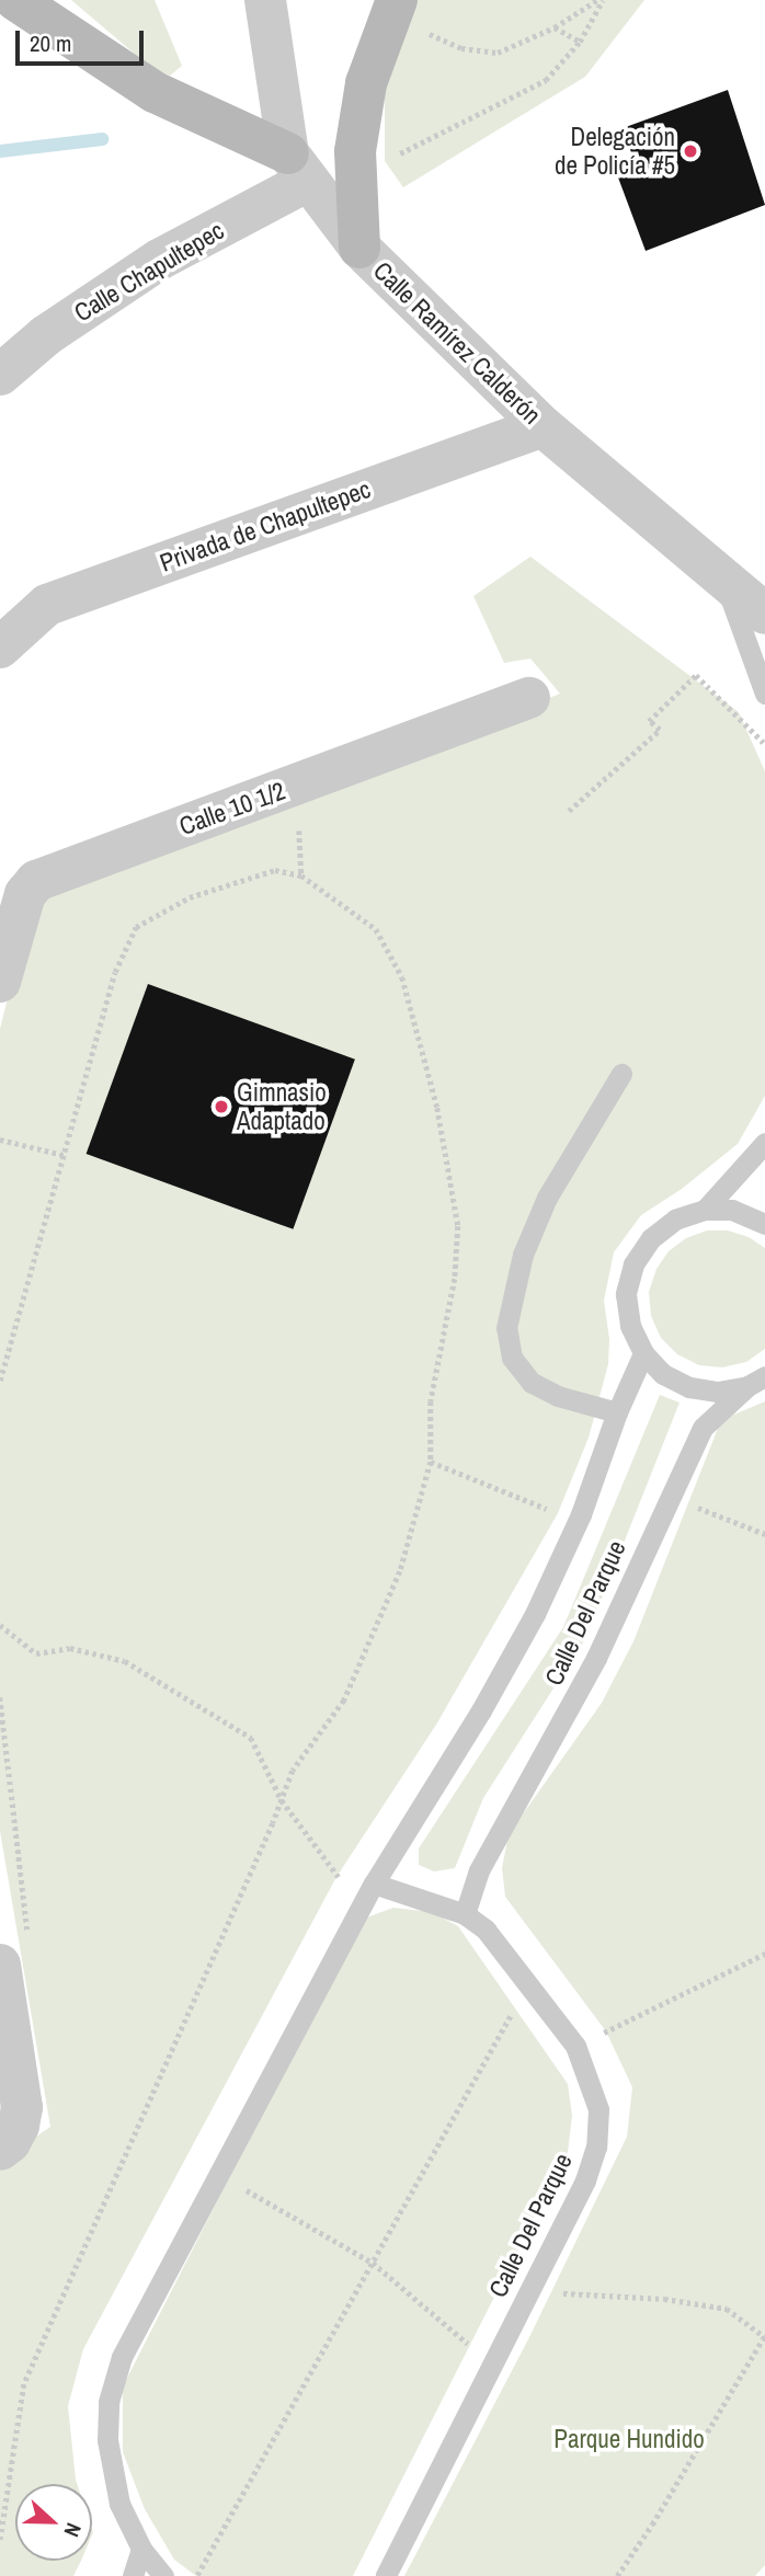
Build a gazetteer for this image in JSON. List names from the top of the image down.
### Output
{
  "streets": {
    "street": [
      "Calle Chapultepec",
      "Calle Ramírez Calderón",
      "Privada de Chapultepec",
      "Calle 10 1/2"
    ],
    "lane": ["Calle Del Parque"]
  },
  "crossings": [
    ["Calle Chapultepec", "Calle Ramírez Calderón"],
    ["Calle Ramírez Calderón", "Privada de Chapultepec"]
  ],
  "parks": ["Parque Hundido"],
  "places": ["Delegación de Policía #5", "Gimnasio Adaptado"],
  "scale_bar": "20 m",
  "north": "right"
}
